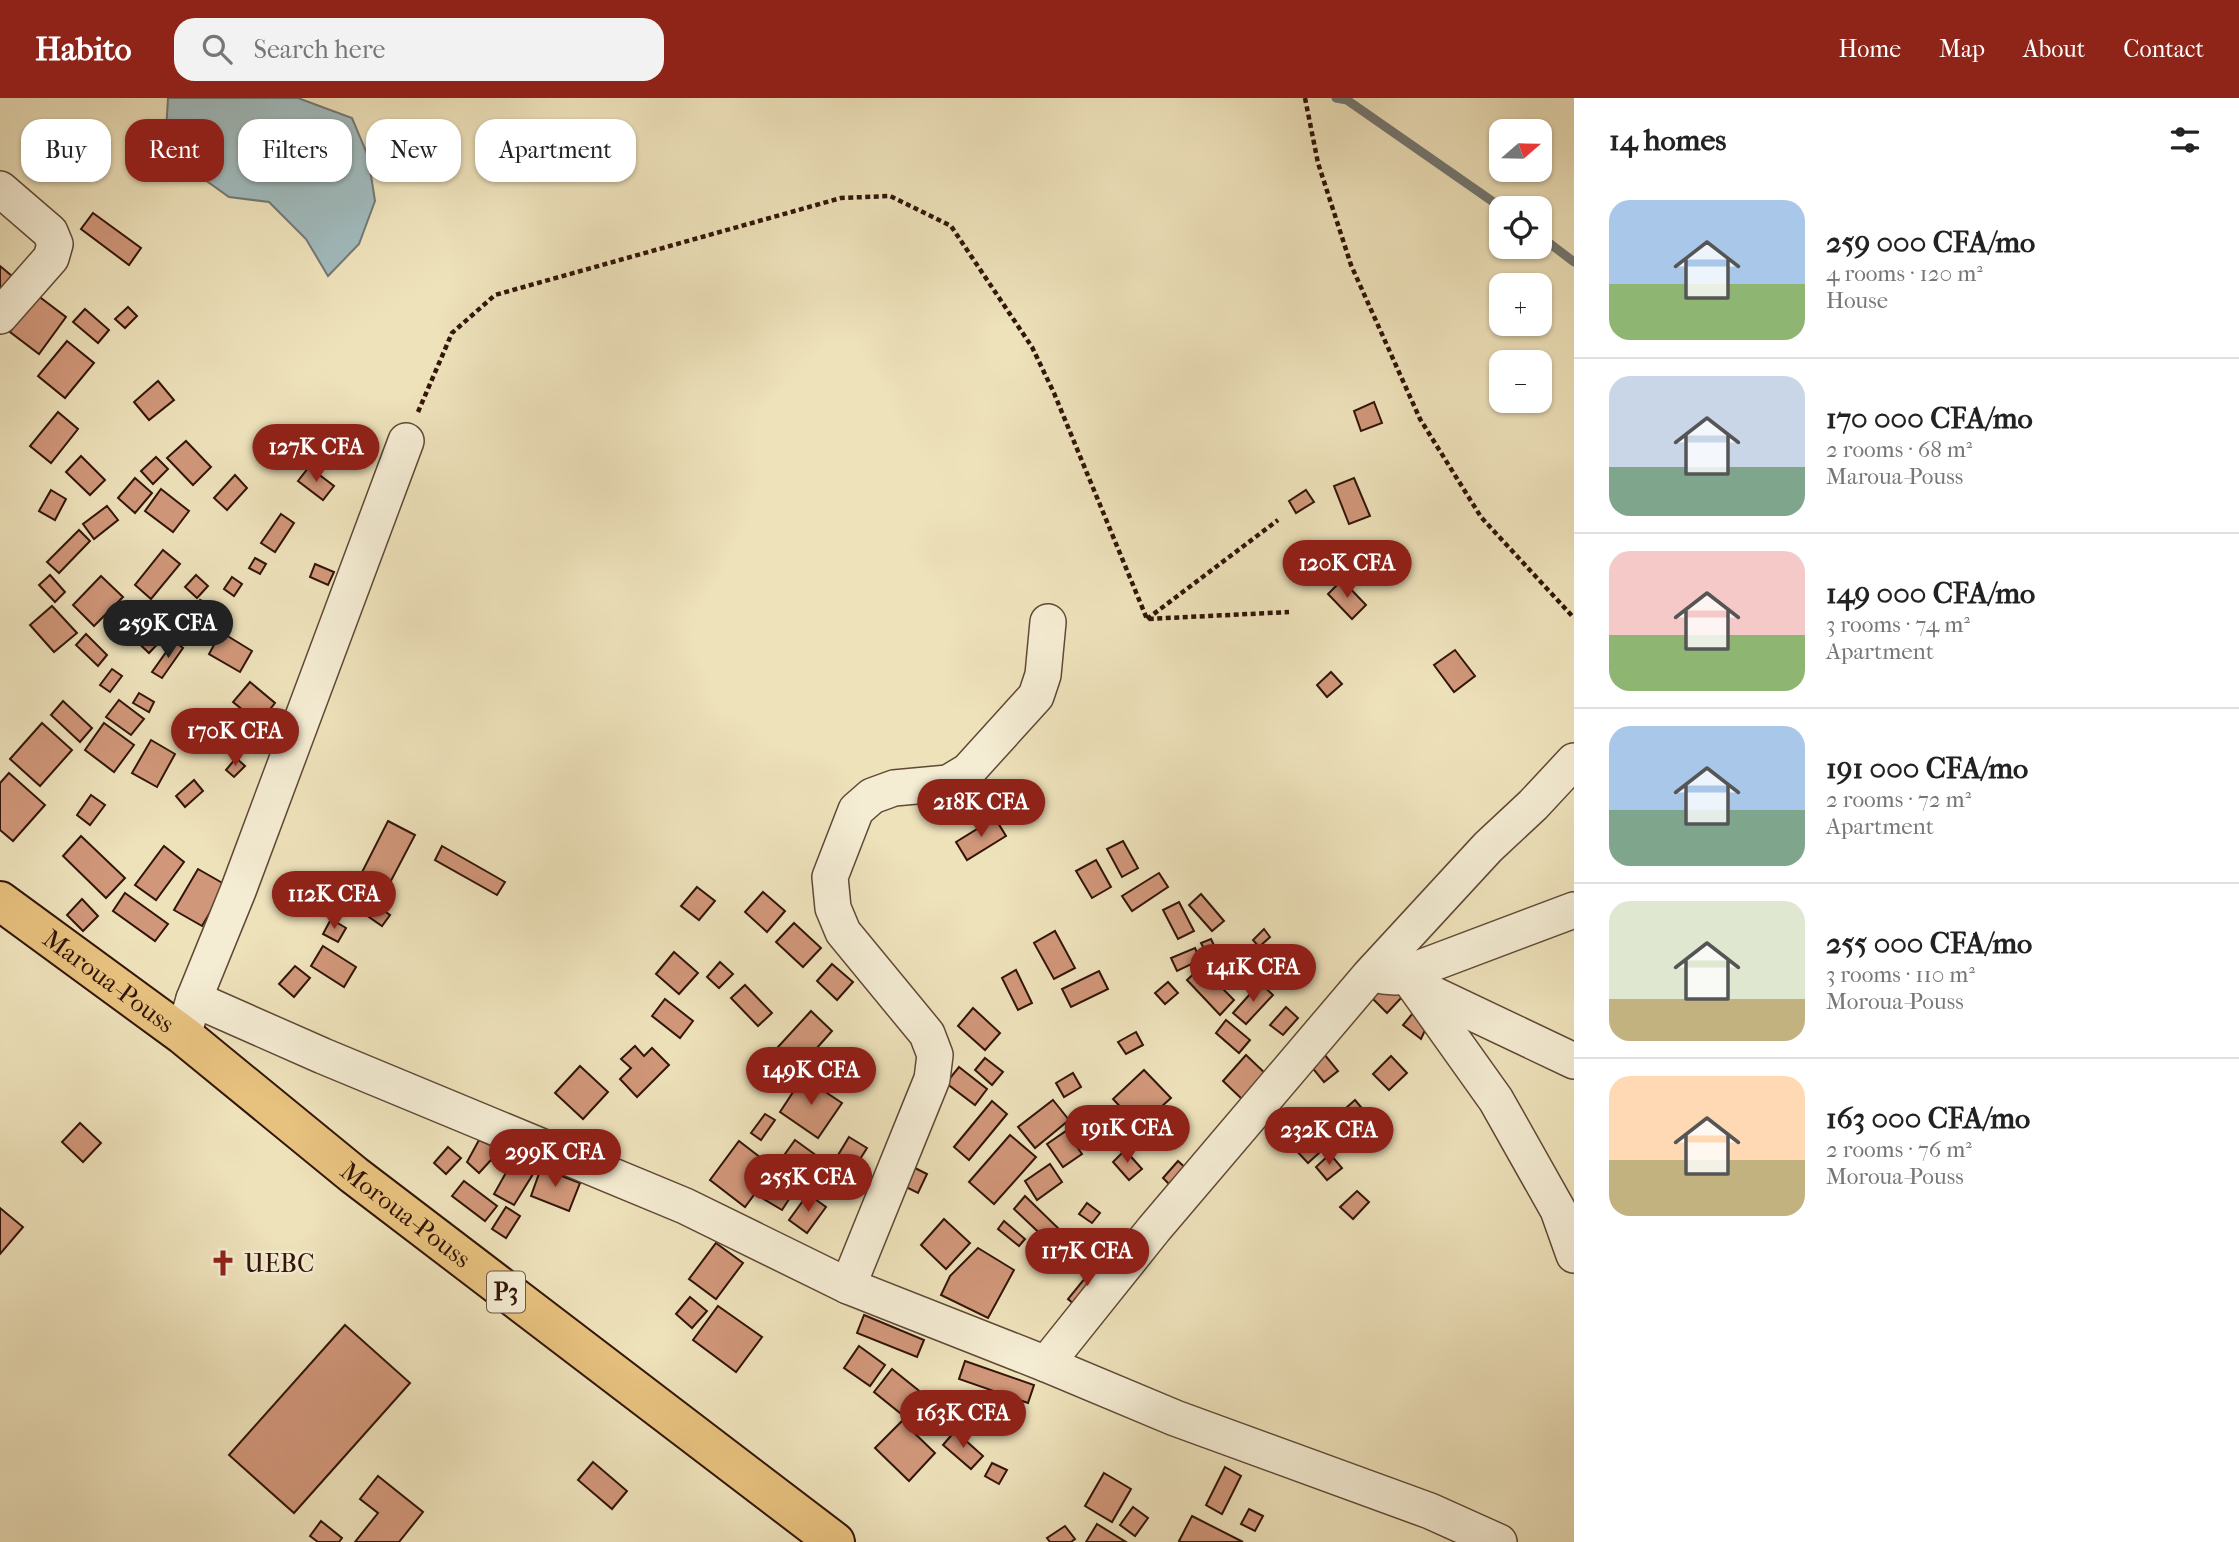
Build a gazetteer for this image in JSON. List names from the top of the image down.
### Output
{
  "streets": {
    "main road": ["Maroua-Pouss", "Moroua-Pouss", "P3"]
  },
  "crossings": [
    ["Maroua-Pouss", "Moroua-Pouss"]
  ],
  "places": {
    "church": ["UEBC"]
  },
  "north": "right",
  "page": {
    "header": "Habito",
    "search": "Search here",
    "nav": [
      "Home",
      "Map",
      "About",
      "Contact"
    ],
    "heading": "14 homes",
    "map_buttons": ["+", "−"],
    "chip": [
      "Buy",
      "Rent",
      "Filters",
      "New",
      "Apartment"
    ],
    "list": [
      {
        "name": "259 000 CFA/mo",
        "note": "4 rooms · 120 m² · House"
      },
      {
        "name": "170 000 CFA/mo",
        "note": "2 rooms · 68 m² · Maroua-Pouss"
      },
      {
        "name": "149 000 CFA/mo",
        "note": "3 rooms · 74 m² · Apartment"
      },
      {
        "name": "191 000 CFA/mo",
        "note": "2 rooms · 72 m² · Apartment"
      },
      {
        "name": "255 000 CFA/mo",
        "note": "3 rooms · 110 m² · Moroua-Pouss"
      },
      {
        "name": "163 000 CFA/mo",
        "note": "2 rooms · 76 m² · Moroua-Pouss"
      }
    ],
    "price": [
      "127K CFA",
      "120K CFA",
      "259K CFA",
      "170K CFA",
      "218K CFA",
      "112K CFA",
      "141K CFA",
      "149K CFA",
      "191K CFA",
      "232K CFA",
      "299K CFA",
      "255K CFA",
      "117K CFA",
      "163K CFA"
    ]
  }
}
